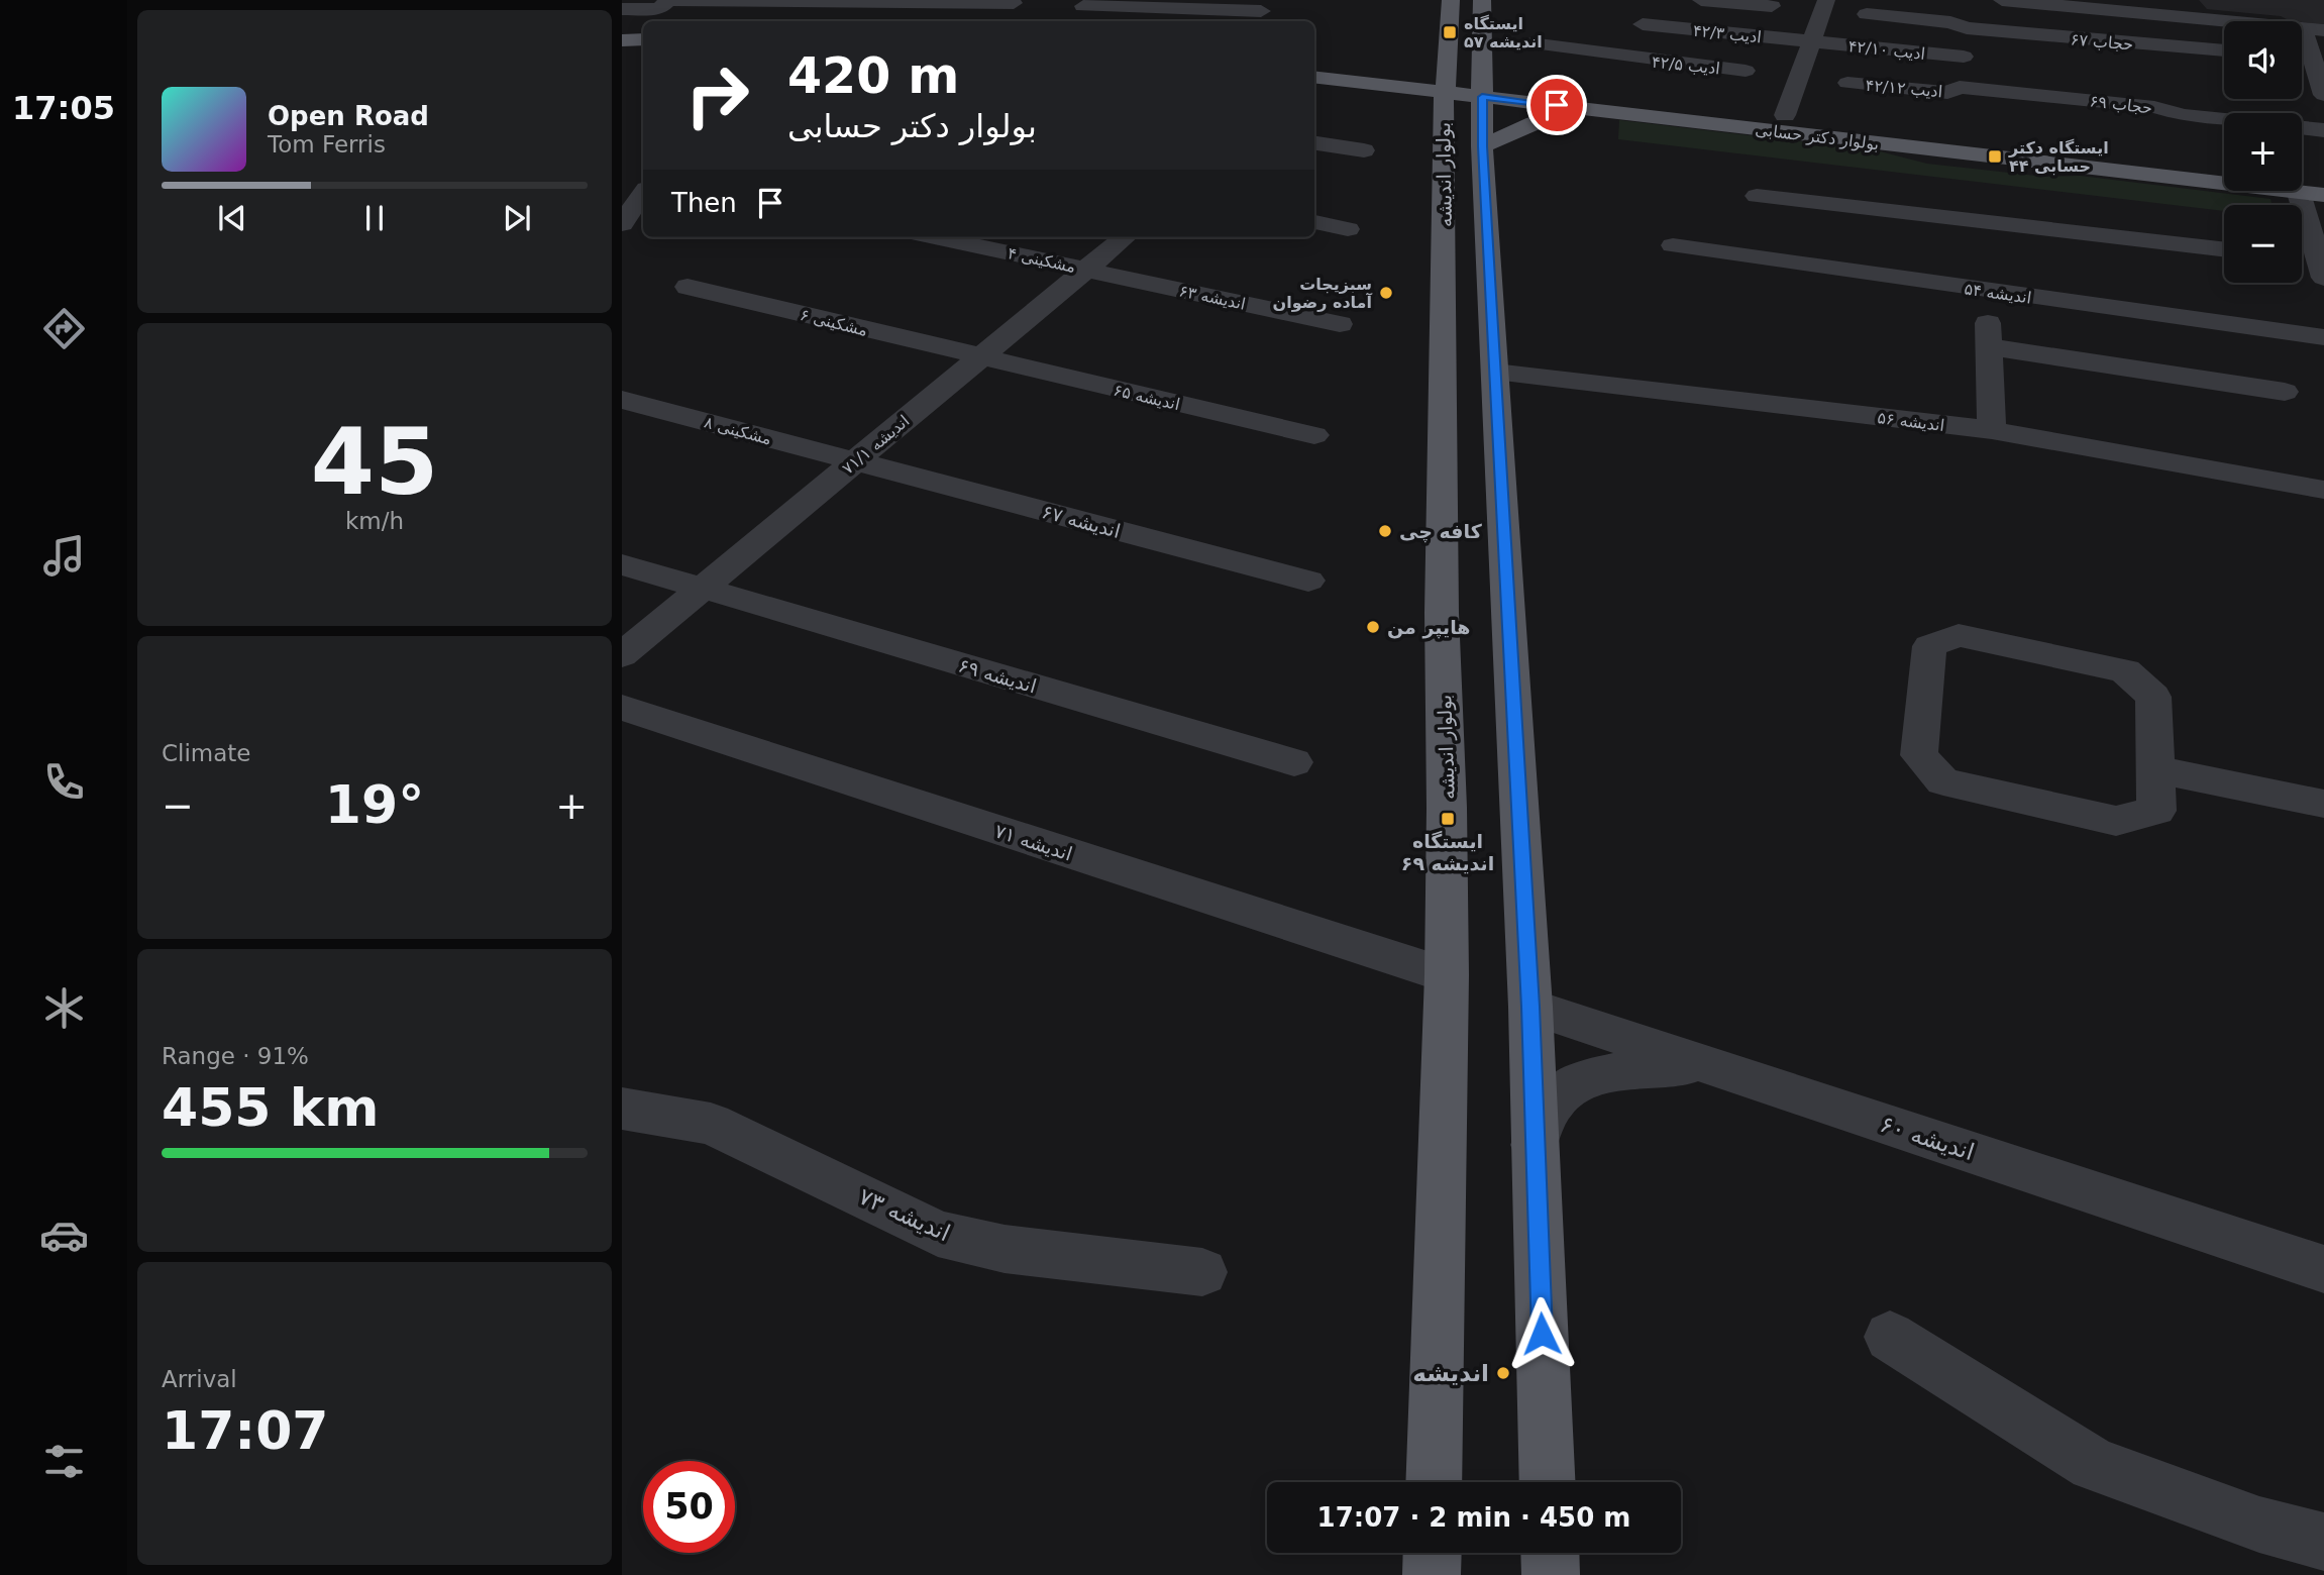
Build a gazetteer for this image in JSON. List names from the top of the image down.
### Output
{
  "streets": {
    "main road": ["بولوار دکتر حسابی", "بولوار اندیشه"],
    "street": [
      "ادیب ۴۲/۳",
      "حجاب ۶۷",
      "ادیب ۴۲/۱۰",
      "ادیب ۴۲/۵",
      "ادیب ۴۲/۱۲",
      "حجاب ۶۹",
      "مشکینی ۴",
      "اندیشه ۵۴",
      "اندیشه ۶۳",
      "مشکینی ۶",
      "اندیشه ۶۵",
      "اندیشه ۵۶",
      "مشکینی ۸",
      "اندیشه ۷۱/۱",
      "اندیشه ۶۷",
      "اندیشه ۶۹",
      "اندیشه ۷۱",
      "اندیشه ۶۰",
      "اندیشه ۷۳"
    ]
  },
  "crossings": [
    ["ادیب ۴۲/۳", "ادیب ۴۲/۱۰"],
    ["ادیب ۴۲/۱۲", "حجاب ۶۹"],
    ["بولوار دکتر حسابی", "بولوار اندیشه"],
    ["بولوار اندیشه", "اندیشه ۵۶"],
    ["بولوار اندیشه", "اندیشه ۷۱"],
    ["بولوار اندیشه", "اندیشه ۶۰"],
    ["مشکینی ۴", "اندیشه ۶۳"],
    ["مشکینی ۴", "اندیشه ۷۱/۱"],
    ["اندیشه ۶۳", "اندیشه ۷۱/۱"],
    ["مشکینی ۶", "اندیشه ۶۵"],
    ["مشکینی ۶", "اندیشه ۷۱/۱"],
    ["اندیشه ۶۵", "اندیشه ۷۱/۱"],
    ["مشکینی ۸", "اندیشه ۷۱/۱"],
    ["مشکینی ۸", "اندیشه ۶۷"],
    ["اندیشه ۷۱/۱", "اندیشه ۶۷"],
    ["اندیشه ۷۱/۱", "اندیشه ۶۹"]
  ],
  "places": {
    "transit": ["ایستگاه اندیشه ۵۷", "ایستگاه دکتر حسابی ۴۴", "ایستگاه اندیشه ۶۹"],
    "other": [
      "سبزیجات آماده رضوان",
      "کافه چی",
      "هایپر من",
      "اندیشه"
    ]
  },
  "page": {
    "tabs": "17:05",
    "map_buttons": ["+", "−"],
    "turn": ["420 m", "بولوار دکتر حسابی"],
    "song": ["Open Road", "Tom Ferris"],
    "then": "Then",
    "tile": [
      ["45", "km/h"],
      "Climate",
      ["Range · 91%", "455 km"],
      ["Arrival", "17:07"]
    ],
    "heat": ["−", "19°", "+"],
    "limit": "50",
    "trip": "17:07 · 2 min · 450 m"
  }
}
